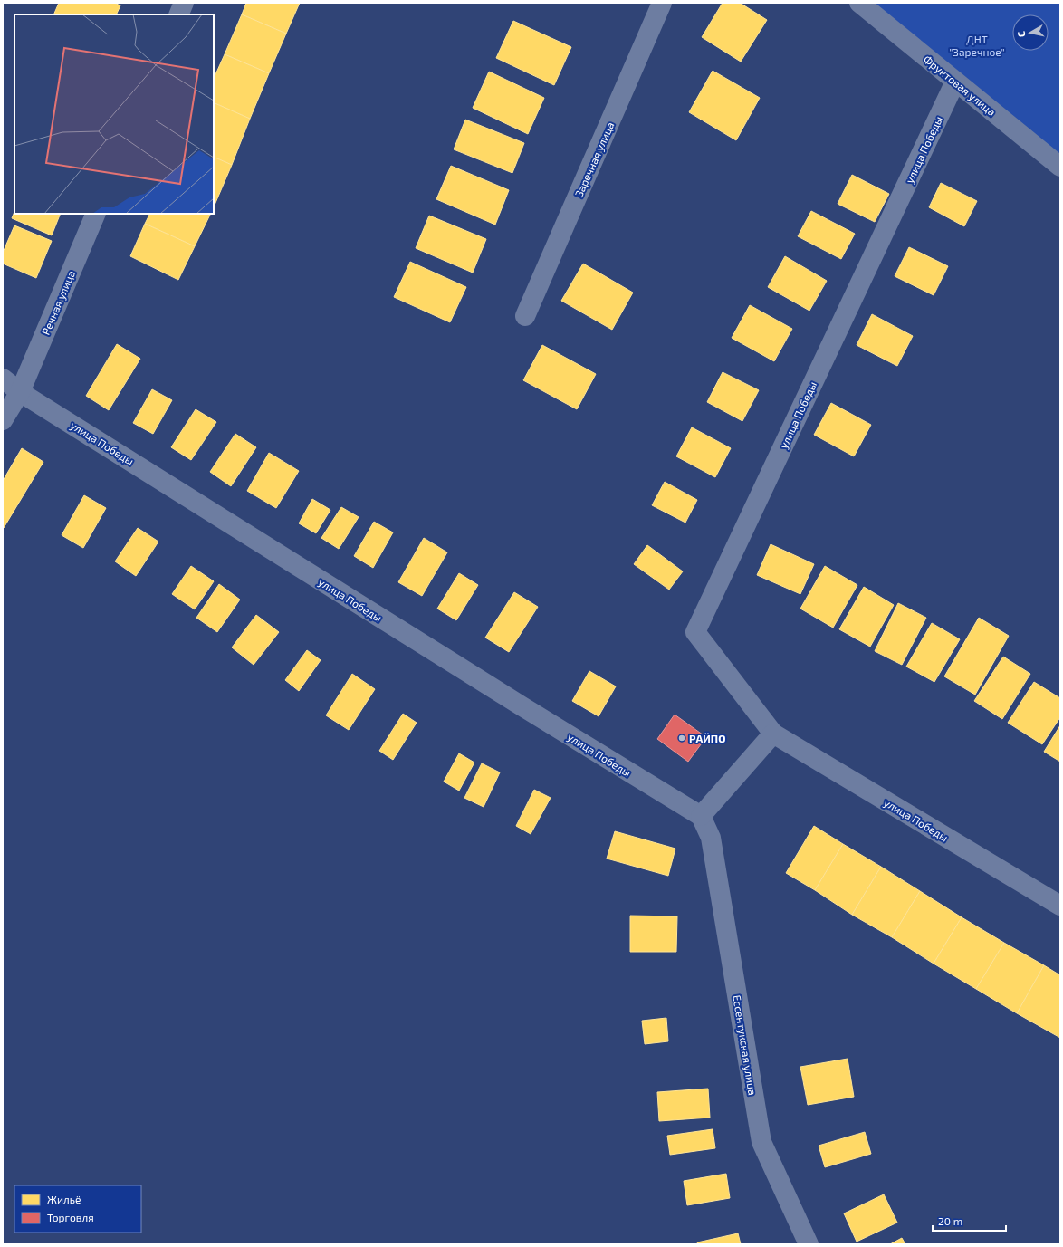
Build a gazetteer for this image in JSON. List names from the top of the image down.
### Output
{
  "streets": {
    "street": [
      "Фруктовая улица",
      "улица Победы",
      "Заречная улица",
      "Речная улица",
      "Ессентукская улица"
    ]
  },
  "crossings": [
    ["Фруктовая улица", "улица Победы"],
    ["улица Победы", "Речная улица"],
    ["улица Победы", "Ессентукская улица"]
  ],
  "parks": ["ДНТ \"Заречное\""],
  "places": ["РАЙПО"],
  "legend": ["Жильё", "Торговля"],
  "scale_bar": "20 m",
  "north": "left"
}
